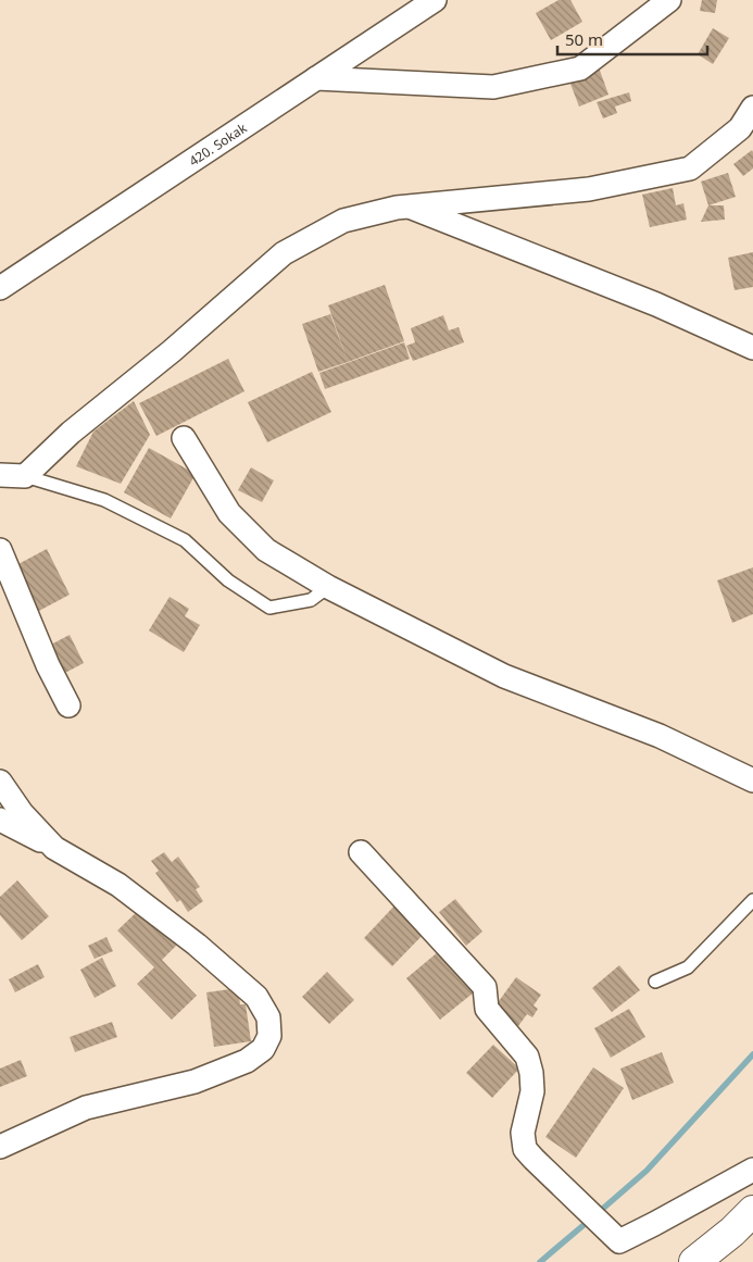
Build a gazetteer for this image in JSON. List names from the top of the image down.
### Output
{
  "streets": {
    "street": ["420. Sokak"]
  },
  "scale_bar": "50 m"
}
